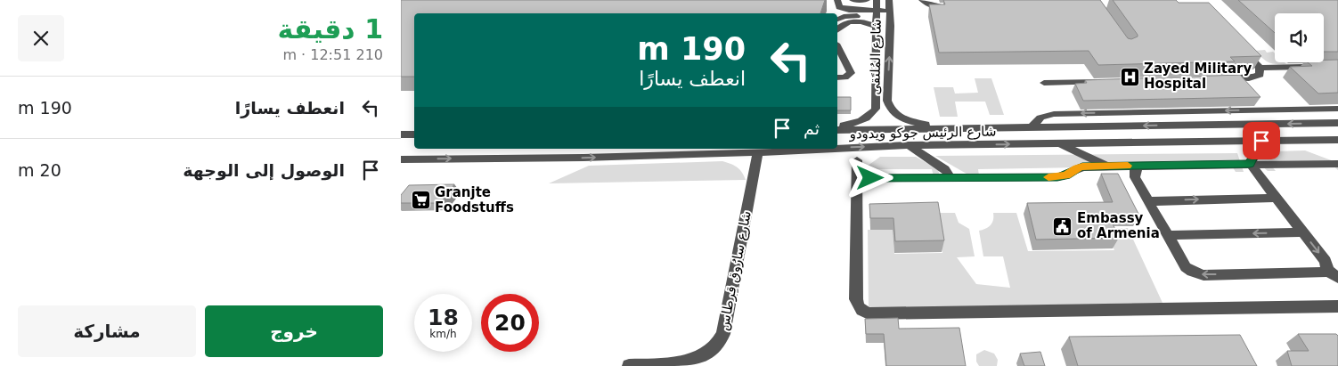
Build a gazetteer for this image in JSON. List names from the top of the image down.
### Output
{
  "streets": {
    "street": ["شارع المُلتَقى", "شارع الرئيس جوكو ويدودو", "شارع سارُوق قِرطاس"]
  },
  "crossings": [
    ["شارع المُلتَقى", "شارع الرئيس جوكو ويدودو"],
    ["شارع الرئيس جوكو ويدودو", "شارع سارُوق قِرطاس"]
  ],
  "one_way": ["شارع المُلتَقى"],
  "places": {
    "hospital": ["Zayed Military Hospital"],
    "supermarket": ["Granjte Foodstuffs"],
    "public building": ["Embassy of Armenia"]
  },
  "page": {
    "heading": ["1 دقيقة", "210 m · 12:51"],
    "turn": ["190 m", "انعطف يسارًا"],
    "list": [
      {
        "name": "انعطف يسارًا",
        "value": "190 m"
      },
      {
        "name": "الوصول إلى الوجهة",
        "value": "20 m"
      }
    ],
    "then": "ثم",
    "speed": "18 km/h",
    "limit": "20",
    "buttons": ["خروج", "مشاركة"]
  }
}
